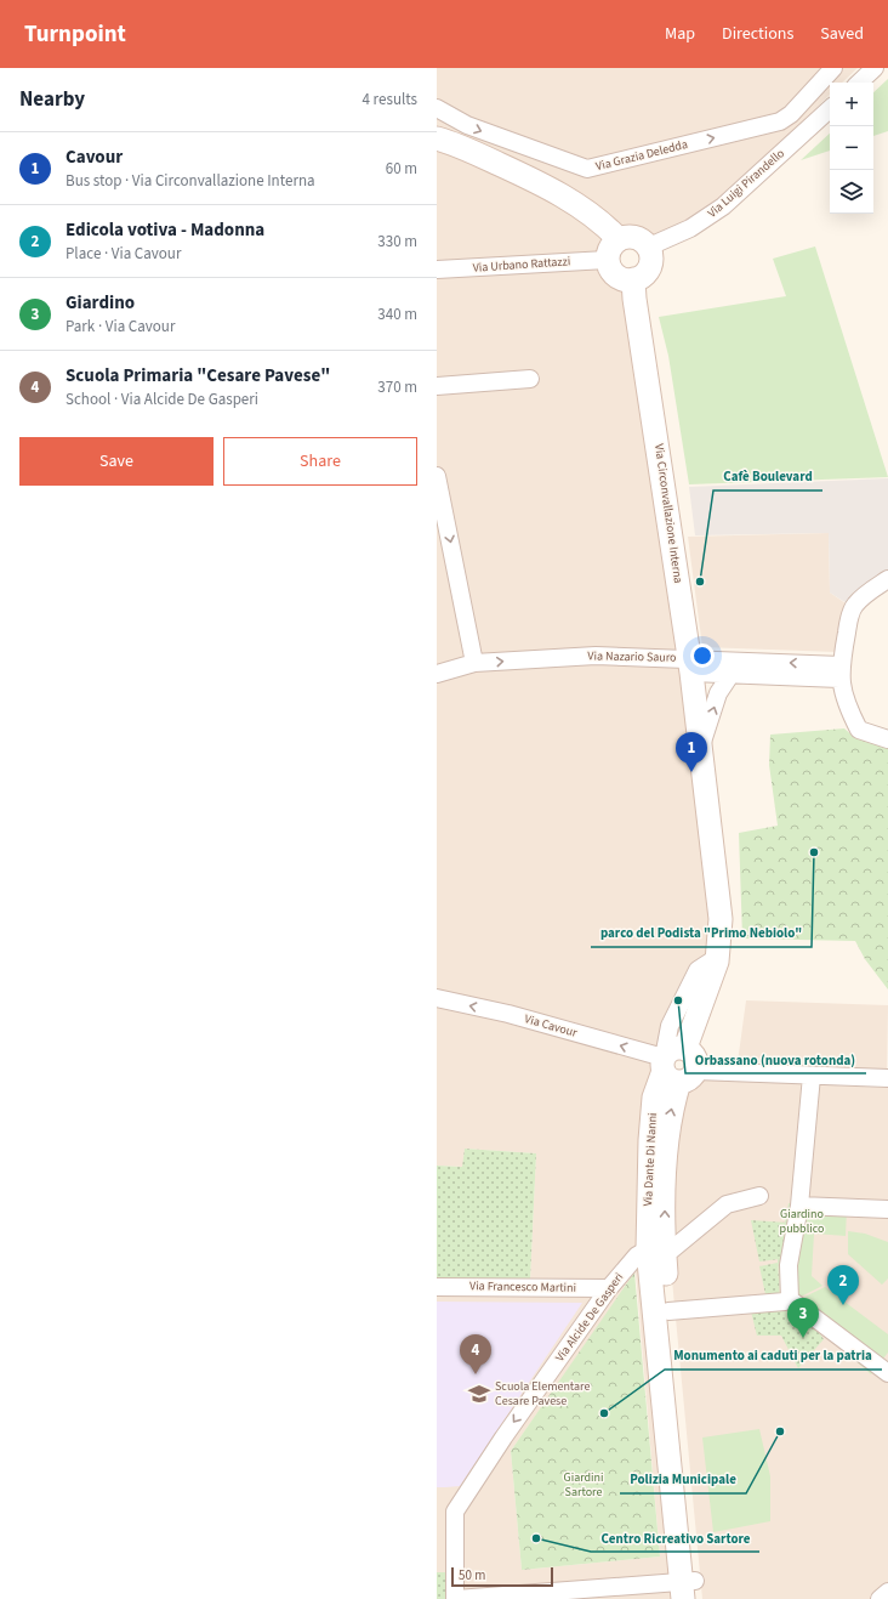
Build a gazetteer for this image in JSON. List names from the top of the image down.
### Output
{
  "streets": {
    "street": [
      "Via Grazia Deledda",
      "Via Luigi Pirandello",
      "Via Urbano Rattazzi",
      "Via Circonvallazione Interna",
      "Via Nazario Sauro",
      "Via Cavour",
      "Via Dante Di Nanni",
      "Via Francesco Martini",
      "Via Alcide De Gasperi"
    ]
  },
  "crossings": [
    ["Via Luigi Pirandello", "Via Urbano Rattazzi"],
    ["Via Luigi Pirandello", "Via Circonvallazione Interna"],
    ["Via Urbano Rattazzi", "Via Circonvallazione Interna"],
    ["Via Circonvallazione Interna", "Via Nazario Sauro"],
    ["Via Circonvallazione Interna", "Via Cavour"],
    ["Via Circonvallazione Interna", "Via Dante Di Nanni"],
    ["Via Cavour", "Via Dante Di Nanni"],
    ["Via Dante Di Nanni", "Via Alcide De Gasperi"],
    ["Via Francesco Martini", "Via Alcide De Gasperi"]
  ],
  "one_way": ["Via Grazia Deledda", "Via Cavour", "Via Alcide De Gasperi"],
  "parks": ["Giardino pubblico", "Giardini Sartore"],
  "places": {
    "other": [
      "Cafè Boulevard",
      "parco del Podista \"Primo Nebiolo\"",
      "Orbassano (nuova rotonda)",
      "Monumento ai caduti per la patria",
      "Polizia Municipale",
      "Centro Ricreativo Sartore"
    ],
    "school or university": ["Scuola Elementare Cesare Pavese"]
  },
  "scale_bar": "50 m",
  "page": {
    "header": "Turnpoint",
    "nav": ["Map", "Directions", "Saved"],
    "heading": ["Nearby", "4 results"],
    "map_buttons": ["+", "−"],
    "list": [
      {
        "mark": "1",
        "name": "Cavour",
        "note": "Bus stop · Via Circonvallazione Interna",
        "value": "60 m"
      },
      {
        "mark": "2",
        "name": "Edicola votiva - Madonna",
        "note": "Place · Via Cavour",
        "value": "330 m"
      },
      {
        "mark": "3",
        "name": "Giardino",
        "note": "Park · Via Cavour",
        "value": "340 m"
      },
      {
        "mark": "4",
        "name": "Scuola Primaria \"Cesare Pavese\"",
        "note": "School · Via Alcide De Gasperi",
        "value": "370 m"
      }
    ],
    "buttons": ["Save", "Share"],
    "pins": [
      "1",
      "2",
      "3",
      "4"
    ],
    "scale": "50 m"
  }
}
